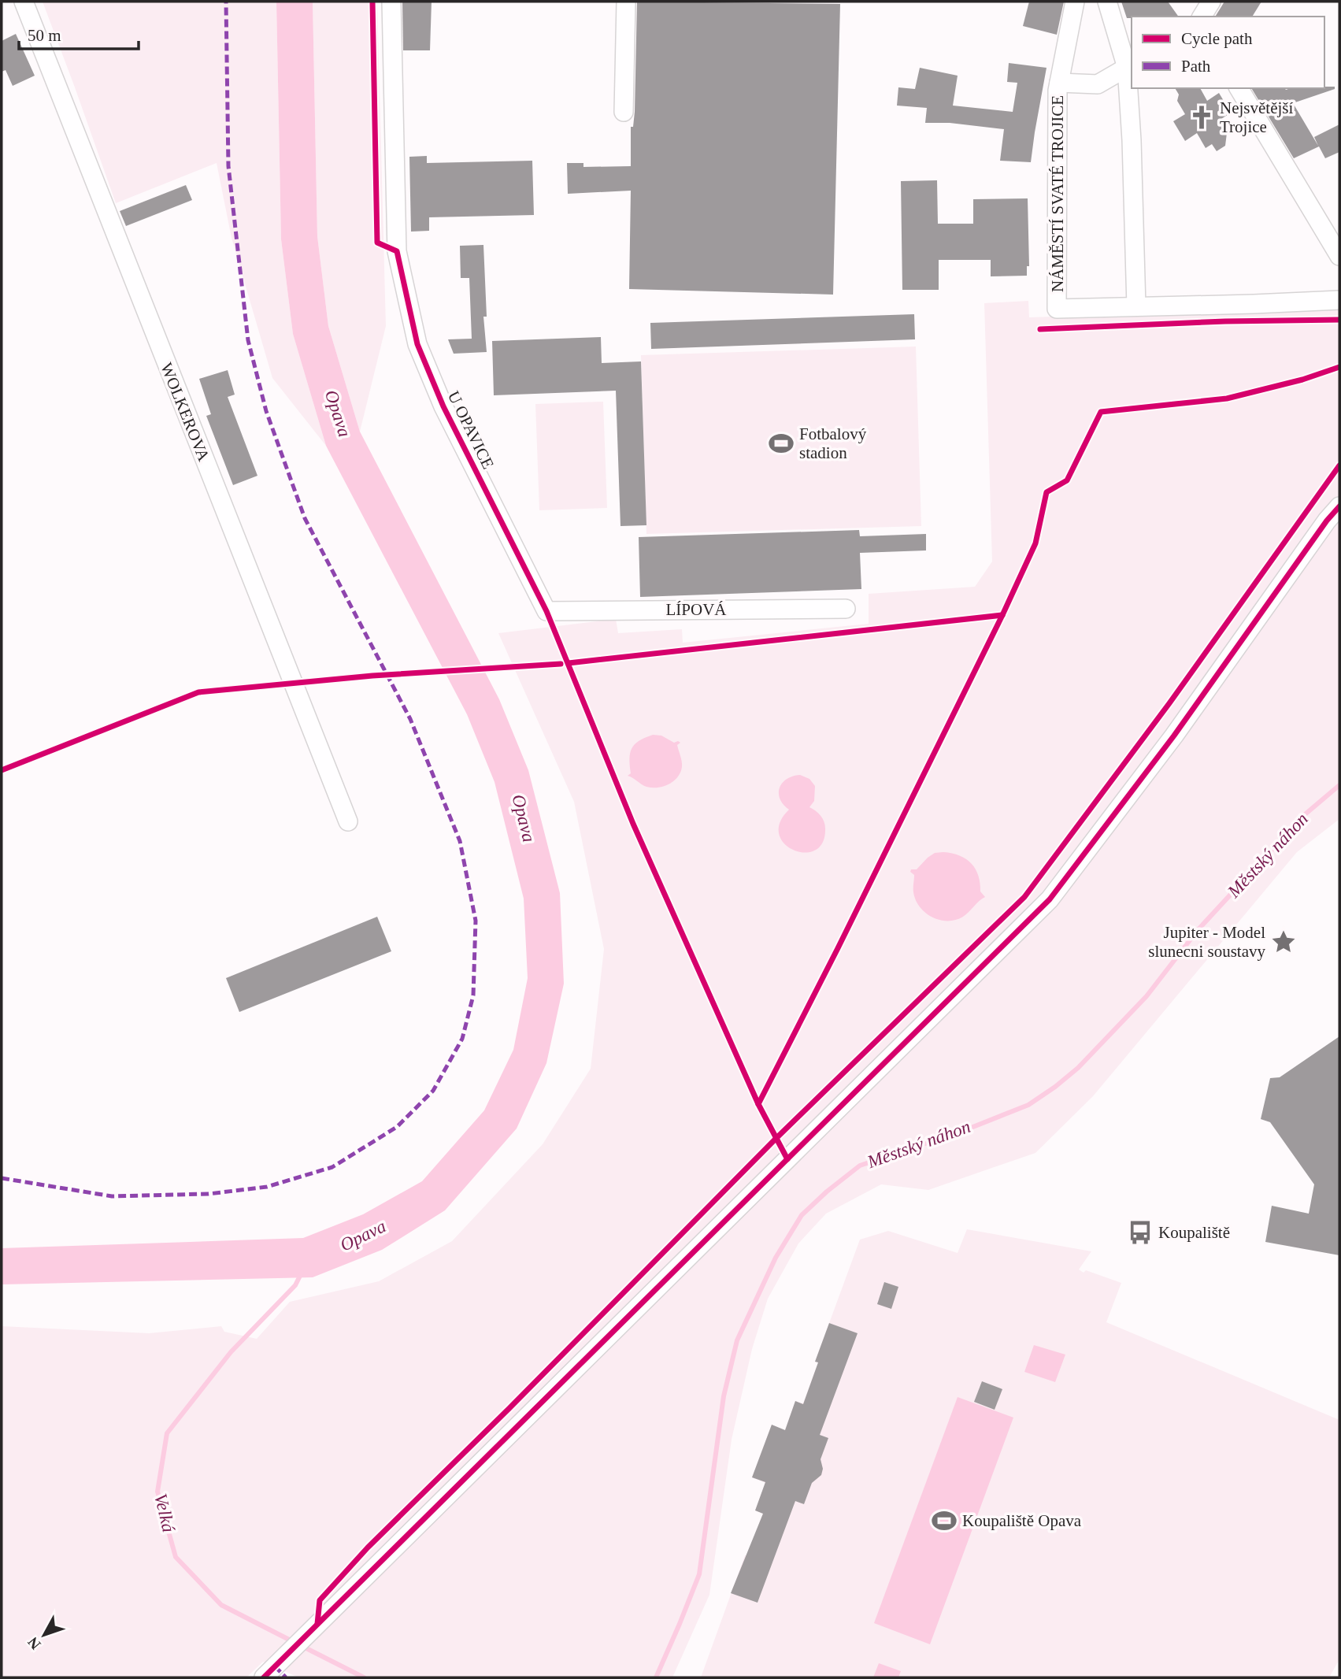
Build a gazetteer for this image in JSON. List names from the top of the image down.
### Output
{
  "streets": {
    "street": [
      "NÁMĚSTÍ SVATÉ TROJICE",
      "WOLKEROVA",
      "U OPAVICE",
      "LÍPOVÁ"
    ]
  },
  "crossings": [
    ["U OPAVICE", "LÍPOVÁ"]
  ],
  "water": ["Opava", "Městský náhon", "Velká"],
  "places": {
    "church": ["Nejsvětější Trojice"],
    "sports": ["Fotbalový stadion", "Koupaliště Opava"],
    "place": ["Jupiter - Model slunecni soustavy"],
    "bus stop": ["Koupaliště"]
  },
  "legend": ["Cycle path", "Path"],
  "scale_bar": "50 m",
  "north": "bottom left"
}
